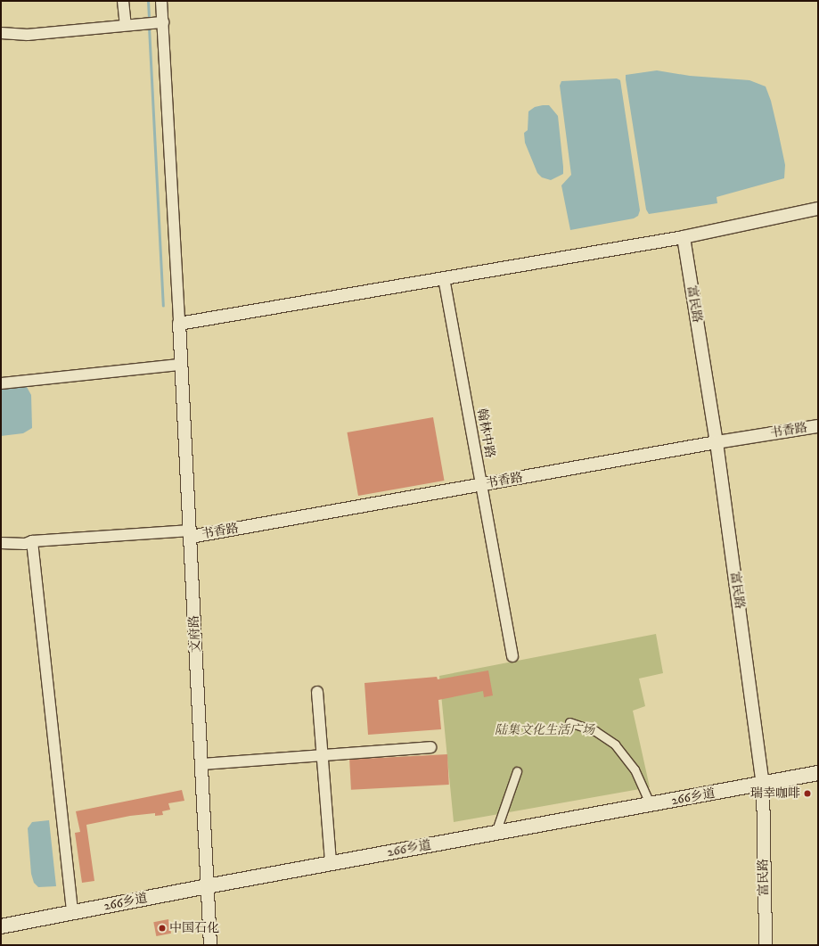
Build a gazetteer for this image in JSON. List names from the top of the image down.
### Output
{
  "streets": {
    "main road": ["266乡道"],
    "street": [
      "富民路",
      "书香路",
      "翰林中路",
      "文府路"
    ]
  },
  "crossings": [
    ["富民路", "书香路"],
    ["富民路", "266乡道"],
    ["书香路", "翰林中路"],
    ["书香路", "文府路"],
    ["文府路", "266乡道"]
  ],
  "parks": ["陆集文化生活广场"],
  "places": ["瑞幸咖啡", "中国石化"]
}
